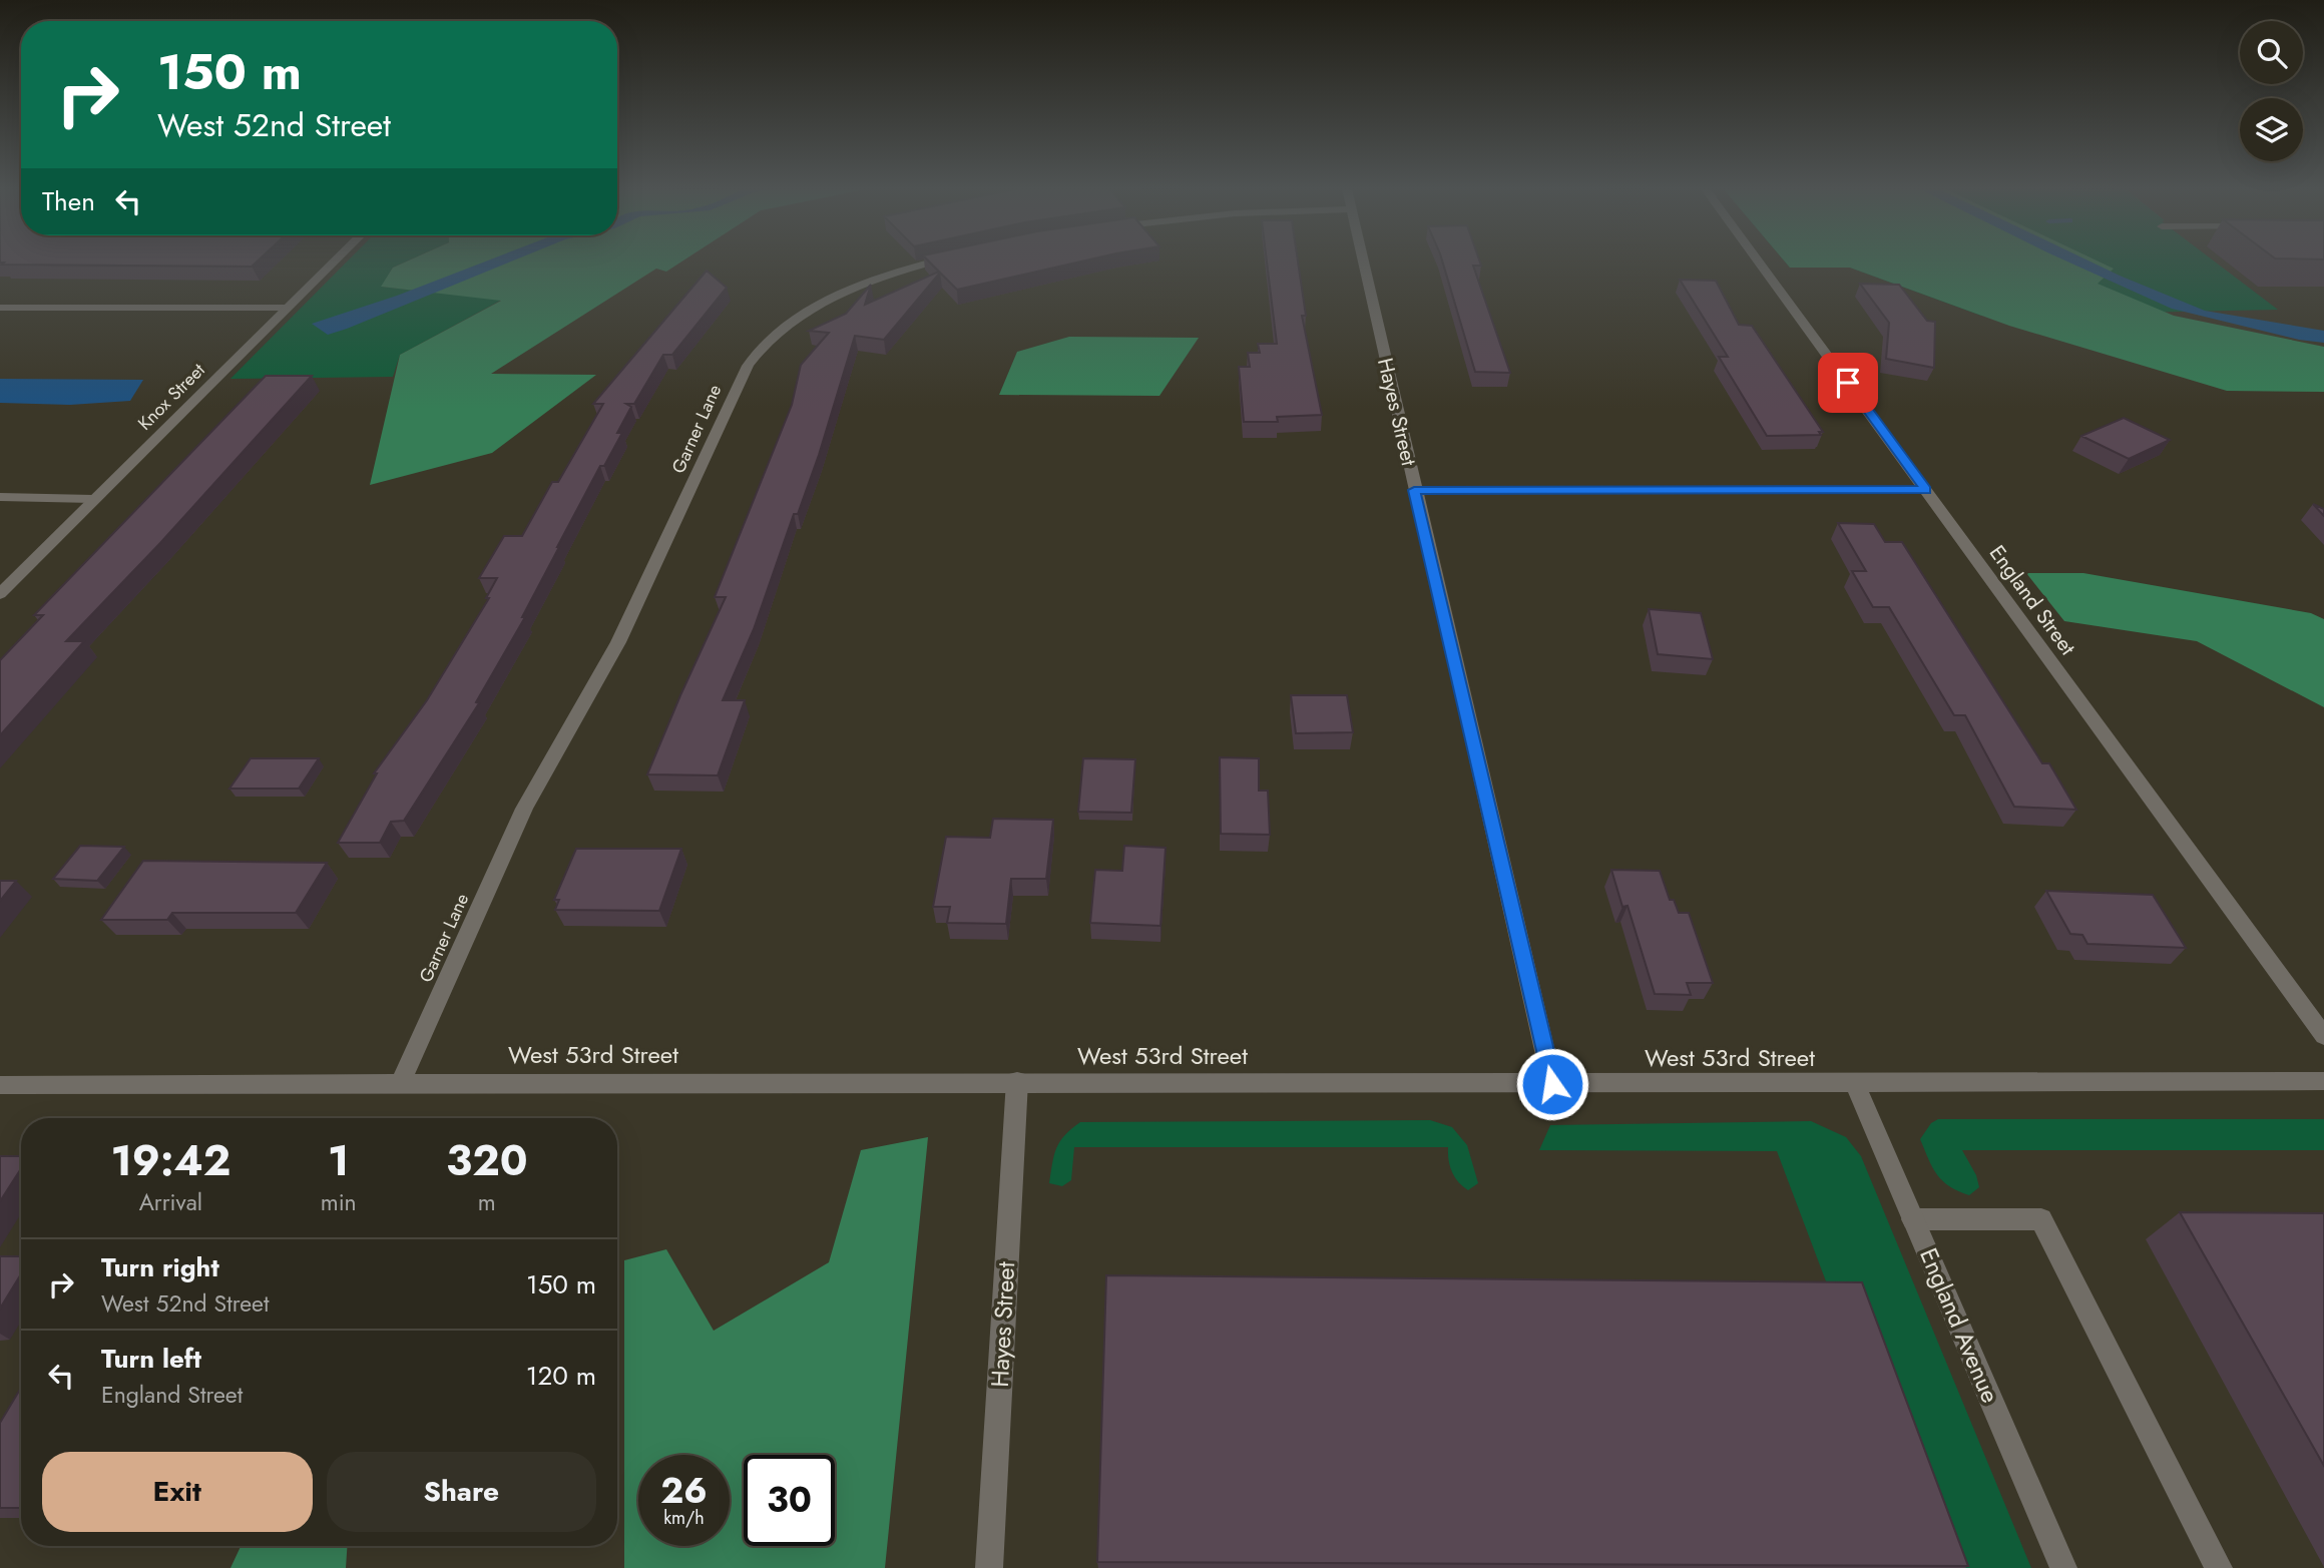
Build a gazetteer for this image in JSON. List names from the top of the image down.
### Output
{
  "streets": {
    "street": [
      "Knox Street",
      "Hayes Street",
      "Garner Lane",
      "England Street",
      "West 53rd Street",
      "England Avenue"
    ]
  },
  "crossings": [
    ["Hayes Street", "West 53rd Street"],
    ["Garner Lane", "West 53rd Street"],
    ["West 53rd Street", "England Avenue"]
  ],
  "page": {
    "turn": ["150 m", "West 52nd Street"],
    "then": "Then",
    "eta": [
      "19:42",
      "Arrival",
      "1",
      "min",
      "320",
      "m"
    ],
    "list": [
      {
        "name": "Turn right",
        "note": "West 52nd Street",
        "value": "150 m"
      },
      {
        "name": "Turn left",
        "note": "England Street",
        "value": "120 m"
      }
    ],
    "buttons": ["Exit", "Share"],
    "speed": "26 km/h",
    "limit": "30"
  }
}
